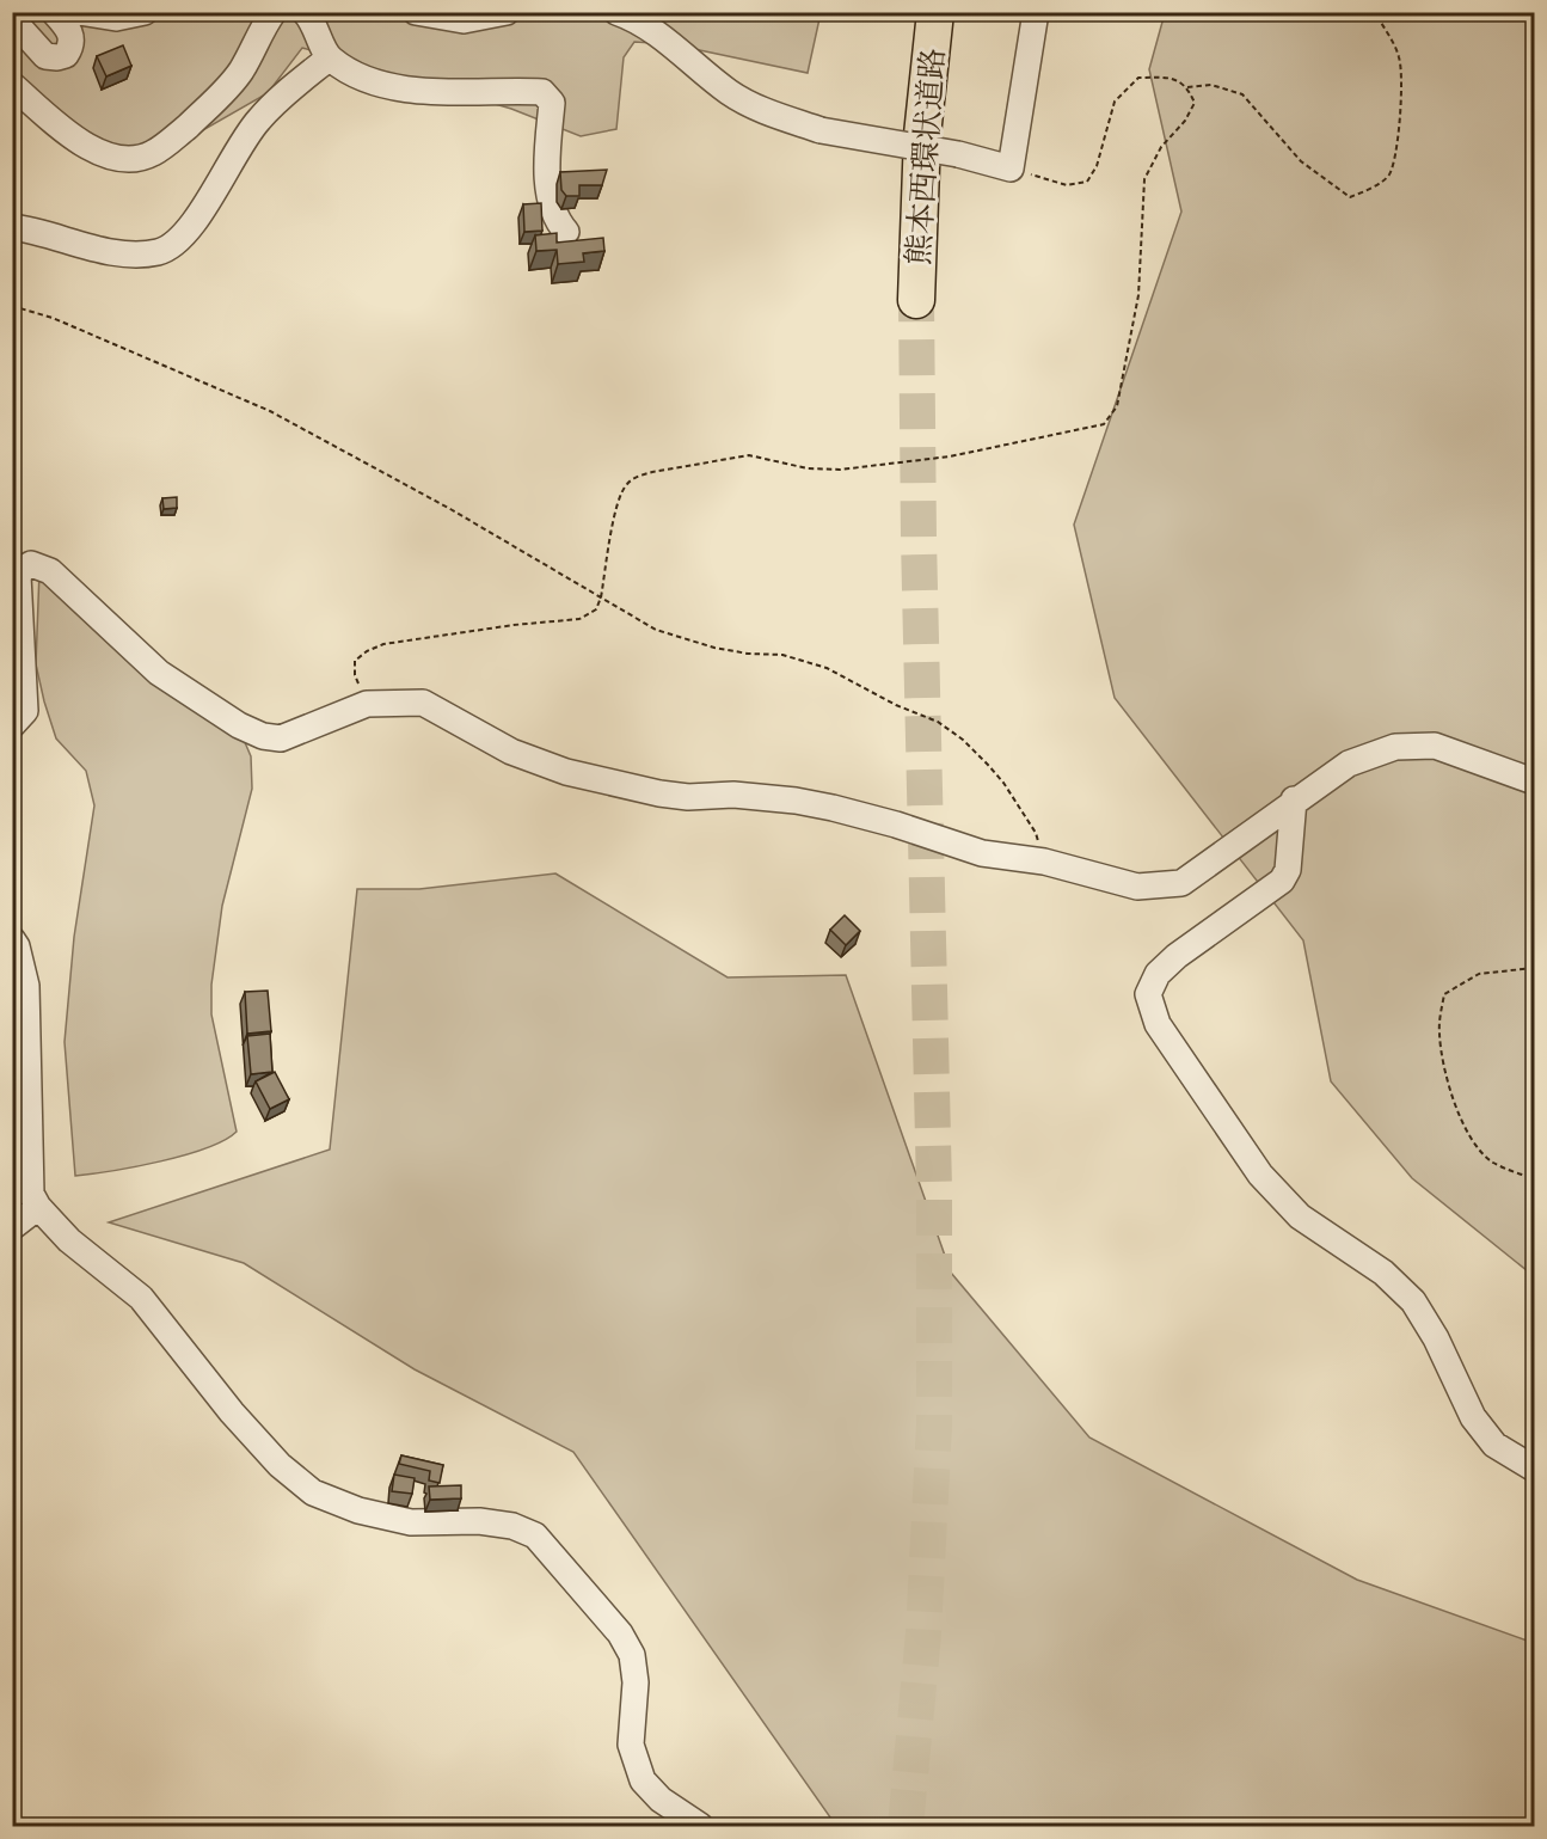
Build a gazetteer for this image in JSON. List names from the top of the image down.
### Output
{
  "streets": {
    "highway": ["熊本西環状道路"]
  }
}
